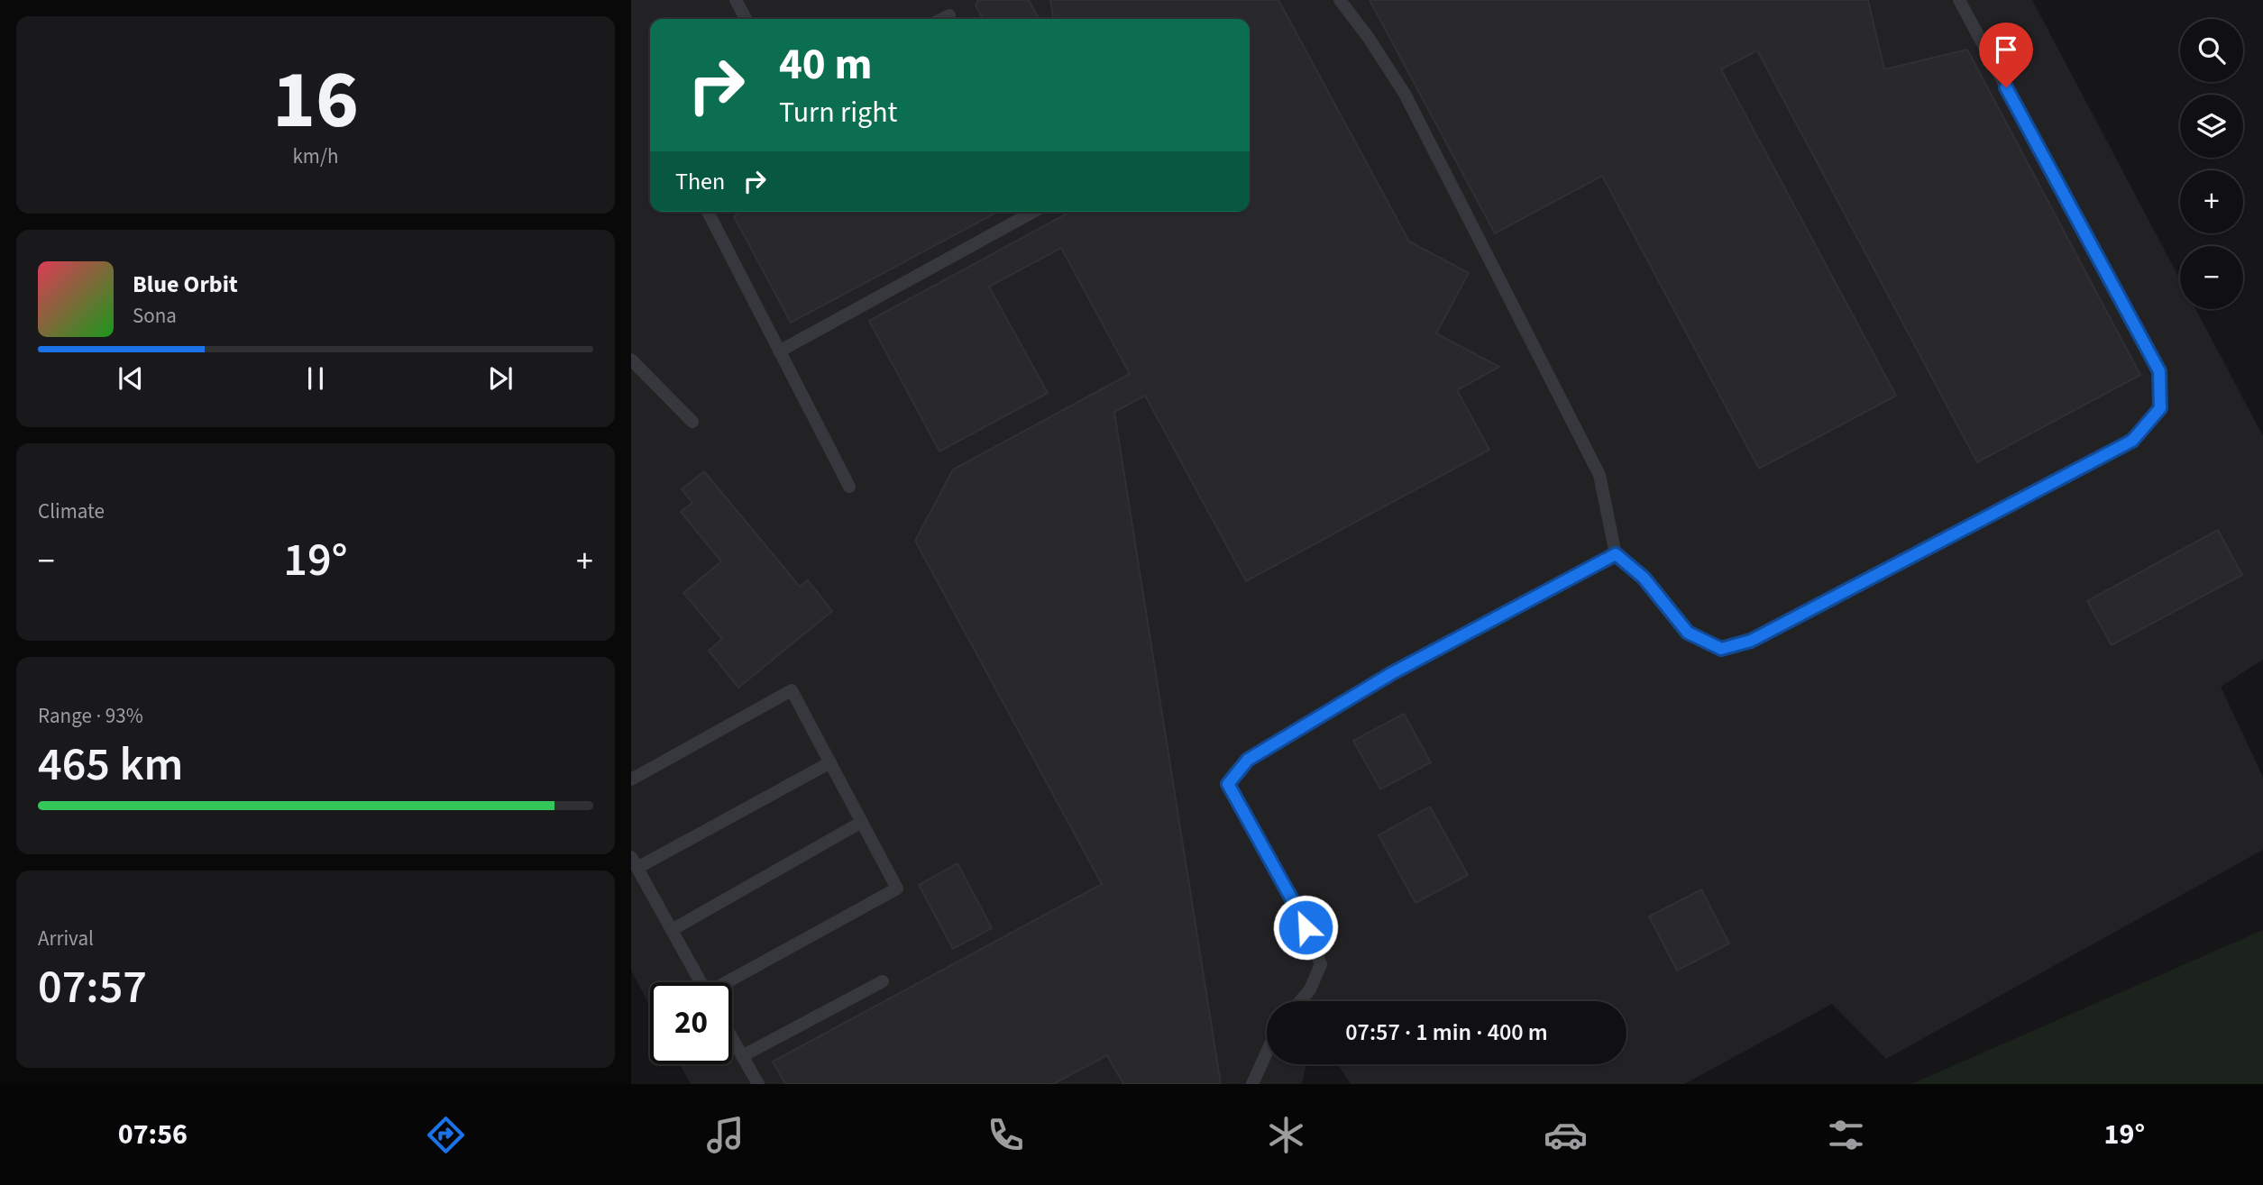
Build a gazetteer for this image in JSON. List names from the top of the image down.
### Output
{
  "page": {
    "tile": [
      ["16", "km/h"],
      "Climate",
      ["Range · 93%", "465 km"],
      ["Arrival", "07:57"]
    ],
    "map_buttons": ["+", "−"],
    "turn": ["40 m", "Turn right"],
    "then": "Then",
    "song": ["Blue Orbit", "Sona"],
    "heat": ["−", "19°", "+"],
    "limit": "20",
    "trip": "07:57 · 1 min · 400 m",
    "tabs": ["07:56", "19°"]
  }
}
